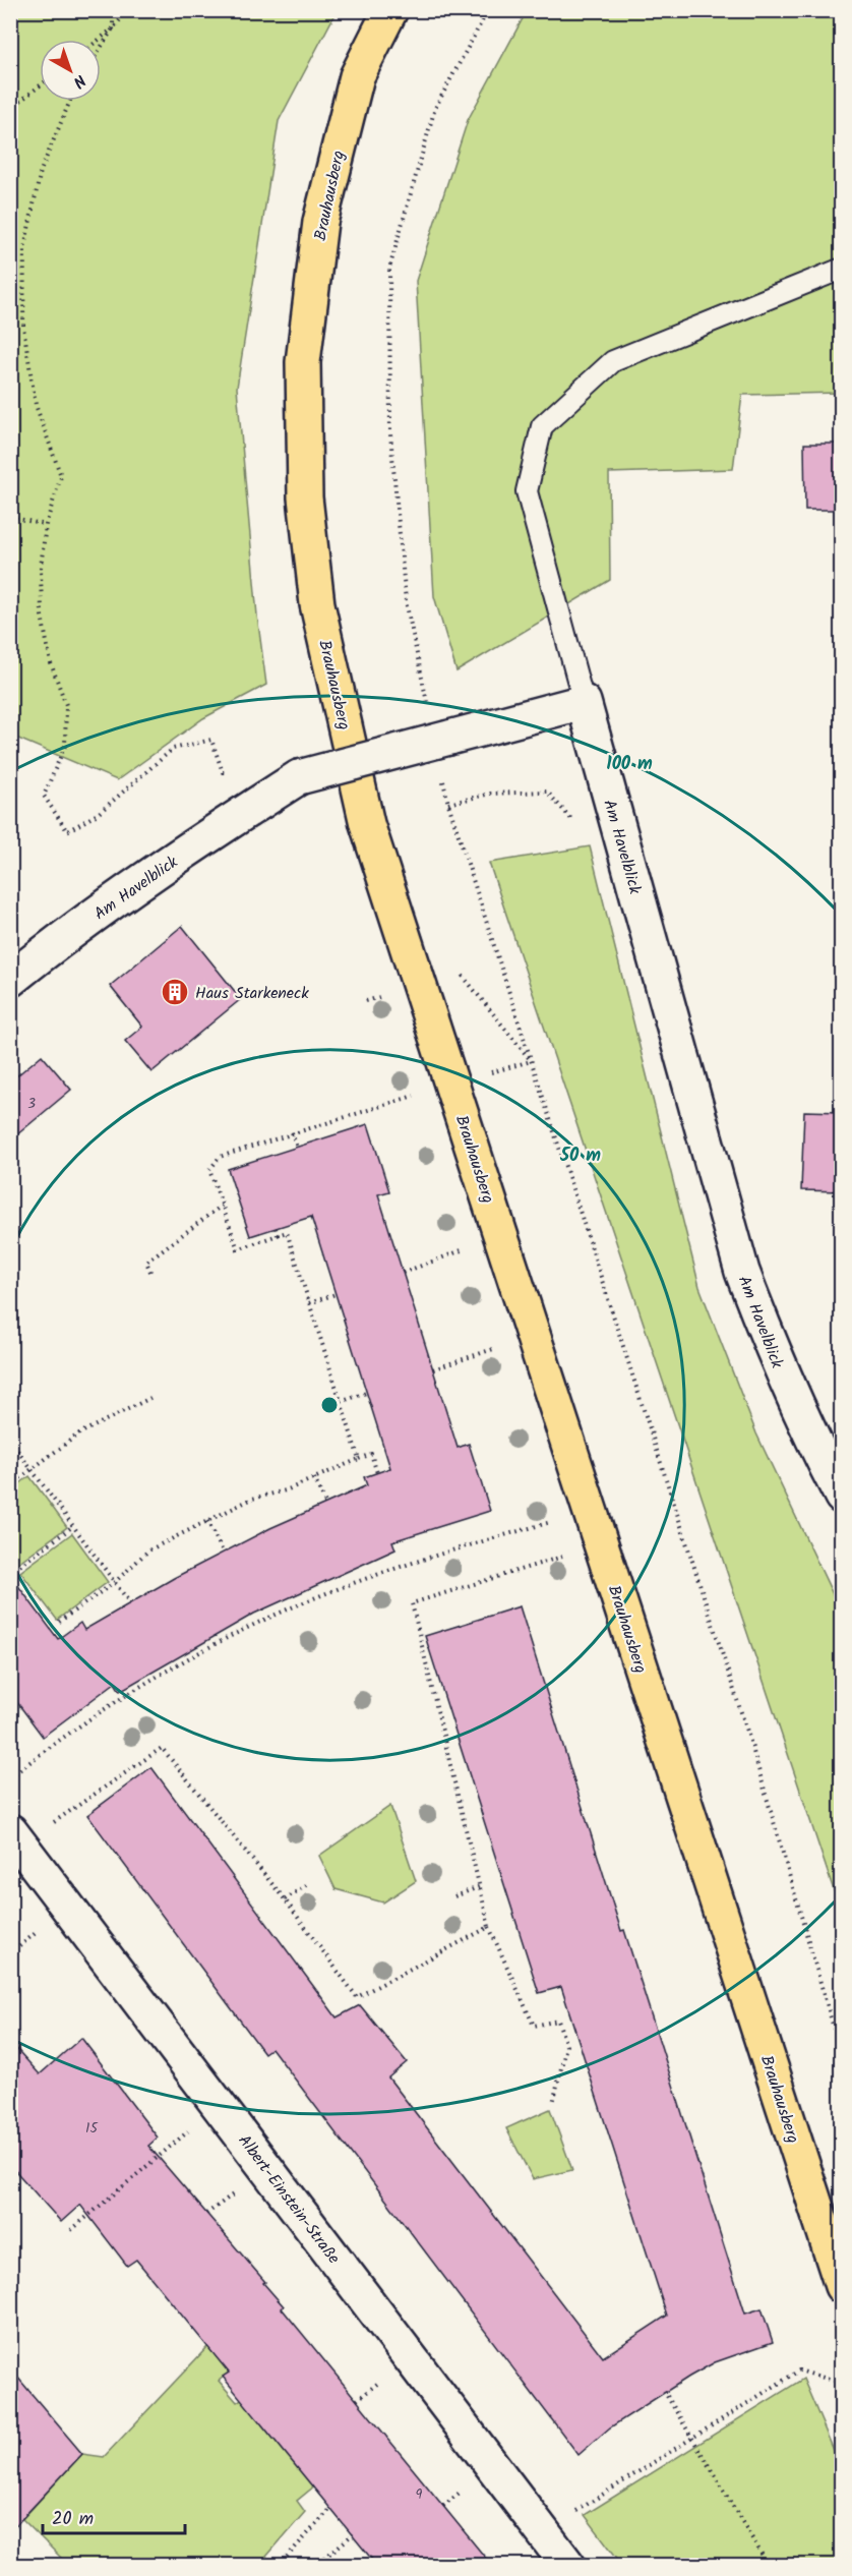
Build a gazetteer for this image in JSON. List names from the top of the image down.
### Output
{
  "streets": {
    "main road": ["Brauhausberg"],
    "street": ["Am Havelblick", "Albert-Einstein-Straße"]
  },
  "places": {
    "building": ["Haus Starkeneck"]
  },
  "house_numbers": ["3", "15", "9"],
  "scale_bar": "20 m",
  "north": "bottom right",
  "rings": ["100 m", "50 m"]
}
